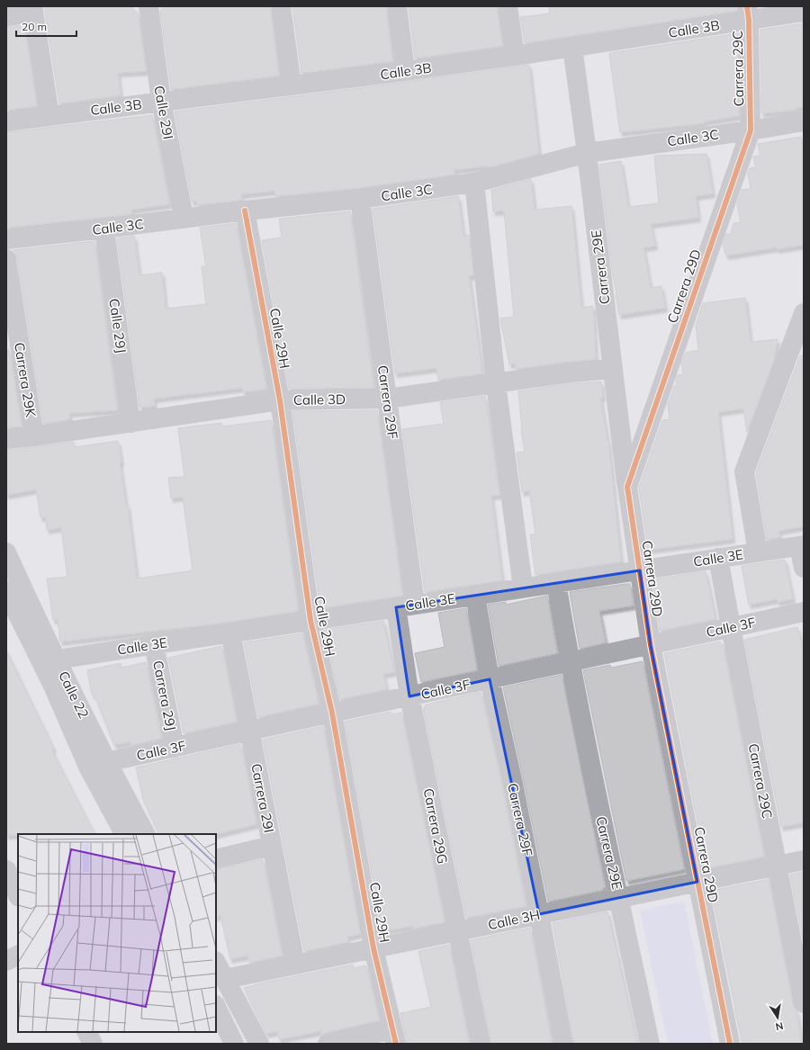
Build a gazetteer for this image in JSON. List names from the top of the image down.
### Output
{
  "streets": {
    "street": [
      "Calle 3B",
      "Carrera 29C",
      "Calle 29I",
      "Calle 3C",
      "Carrera 29E",
      "Carrera 29D",
      "Calle 29J",
      "Calle 29H",
      "Carrera 29K",
      "Calle 3D",
      "Carrera 29F",
      "Calle 3E",
      "Calle 3F",
      "Calle 22",
      "Carrera 29J",
      "Carrera 29I",
      "Carrera 29G",
      "Calle 3H"
    ]
  },
  "crossings": [
    ["Calle 3B", "Carrera 29C"],
    ["Calle 3B", "Calle 29I"],
    ["Calle 3B", "Carrera 29E"],
    ["Carrera 29C", "Calle 3C"],
    ["Carrera 29C", "Carrera 29D"],
    ["Carrera 29C", "Calle 3E"],
    ["Carrera 29C", "Calle 3F"],
    ["Carrera 29C", "Calle 3H"],
    ["Calle 29I", "Calle 3C"],
    ["Calle 3C", "Carrera 29E"],
    ["Calle 3C", "Carrera 29D"],
    ["Calle 3C", "Calle 29J"],
    ["Calle 3C", "Calle 29H"],
    ["Calle 3C", "Carrera 29F"],
    ["Carrera 29E", "Carrera 29D"],
    ["Carrera 29E", "Calle 3D"],
    ["Carrera 29E", "Calle 3E"],
    ["Carrera 29E", "Calle 3F"],
    ["Carrera 29E", "Calle 3H"],
    ["Carrera 29D", "Calle 3E"],
    ["Carrera 29D", "Calle 3F"],
    ["Carrera 29D", "Calle 3H"],
    ["Calle 29J", "Calle 3D"],
    ["Calle 29H", "Calle 3D"],
    ["Calle 29H", "Calle 3E"],
    ["Calle 29H", "Calle 3F"],
    ["Calle 29H", "Calle 3H"],
    ["Carrera 29K", "Calle 3D"],
    ["Calle 3D", "Carrera 29F"],
    ["Carrera 29F", "Calle 3E"],
    ["Carrera 29F", "Calle 3F"],
    ["Carrera 29F", "Carrera 29G"],
    ["Carrera 29F", "Calle 3H"],
    ["Calle 3E", "Calle 22"],
    ["Calle 3E", "Carrera 29J"],
    ["Calle 3E", "Carrera 29I"],
    ["Calle 3E", "Carrera 29G"],
    ["Calle 3F", "Calle 22"],
    ["Calle 3F", "Carrera 29J"],
    ["Calle 3F", "Carrera 29I"],
    ["Calle 3F", "Carrera 29G"],
    ["Carrera 29I", "Calle 3H"],
    ["Carrera 29G", "Calle 3H"]
  ],
  "scale_bar": "20 m",
  "north": "bottom"
}
